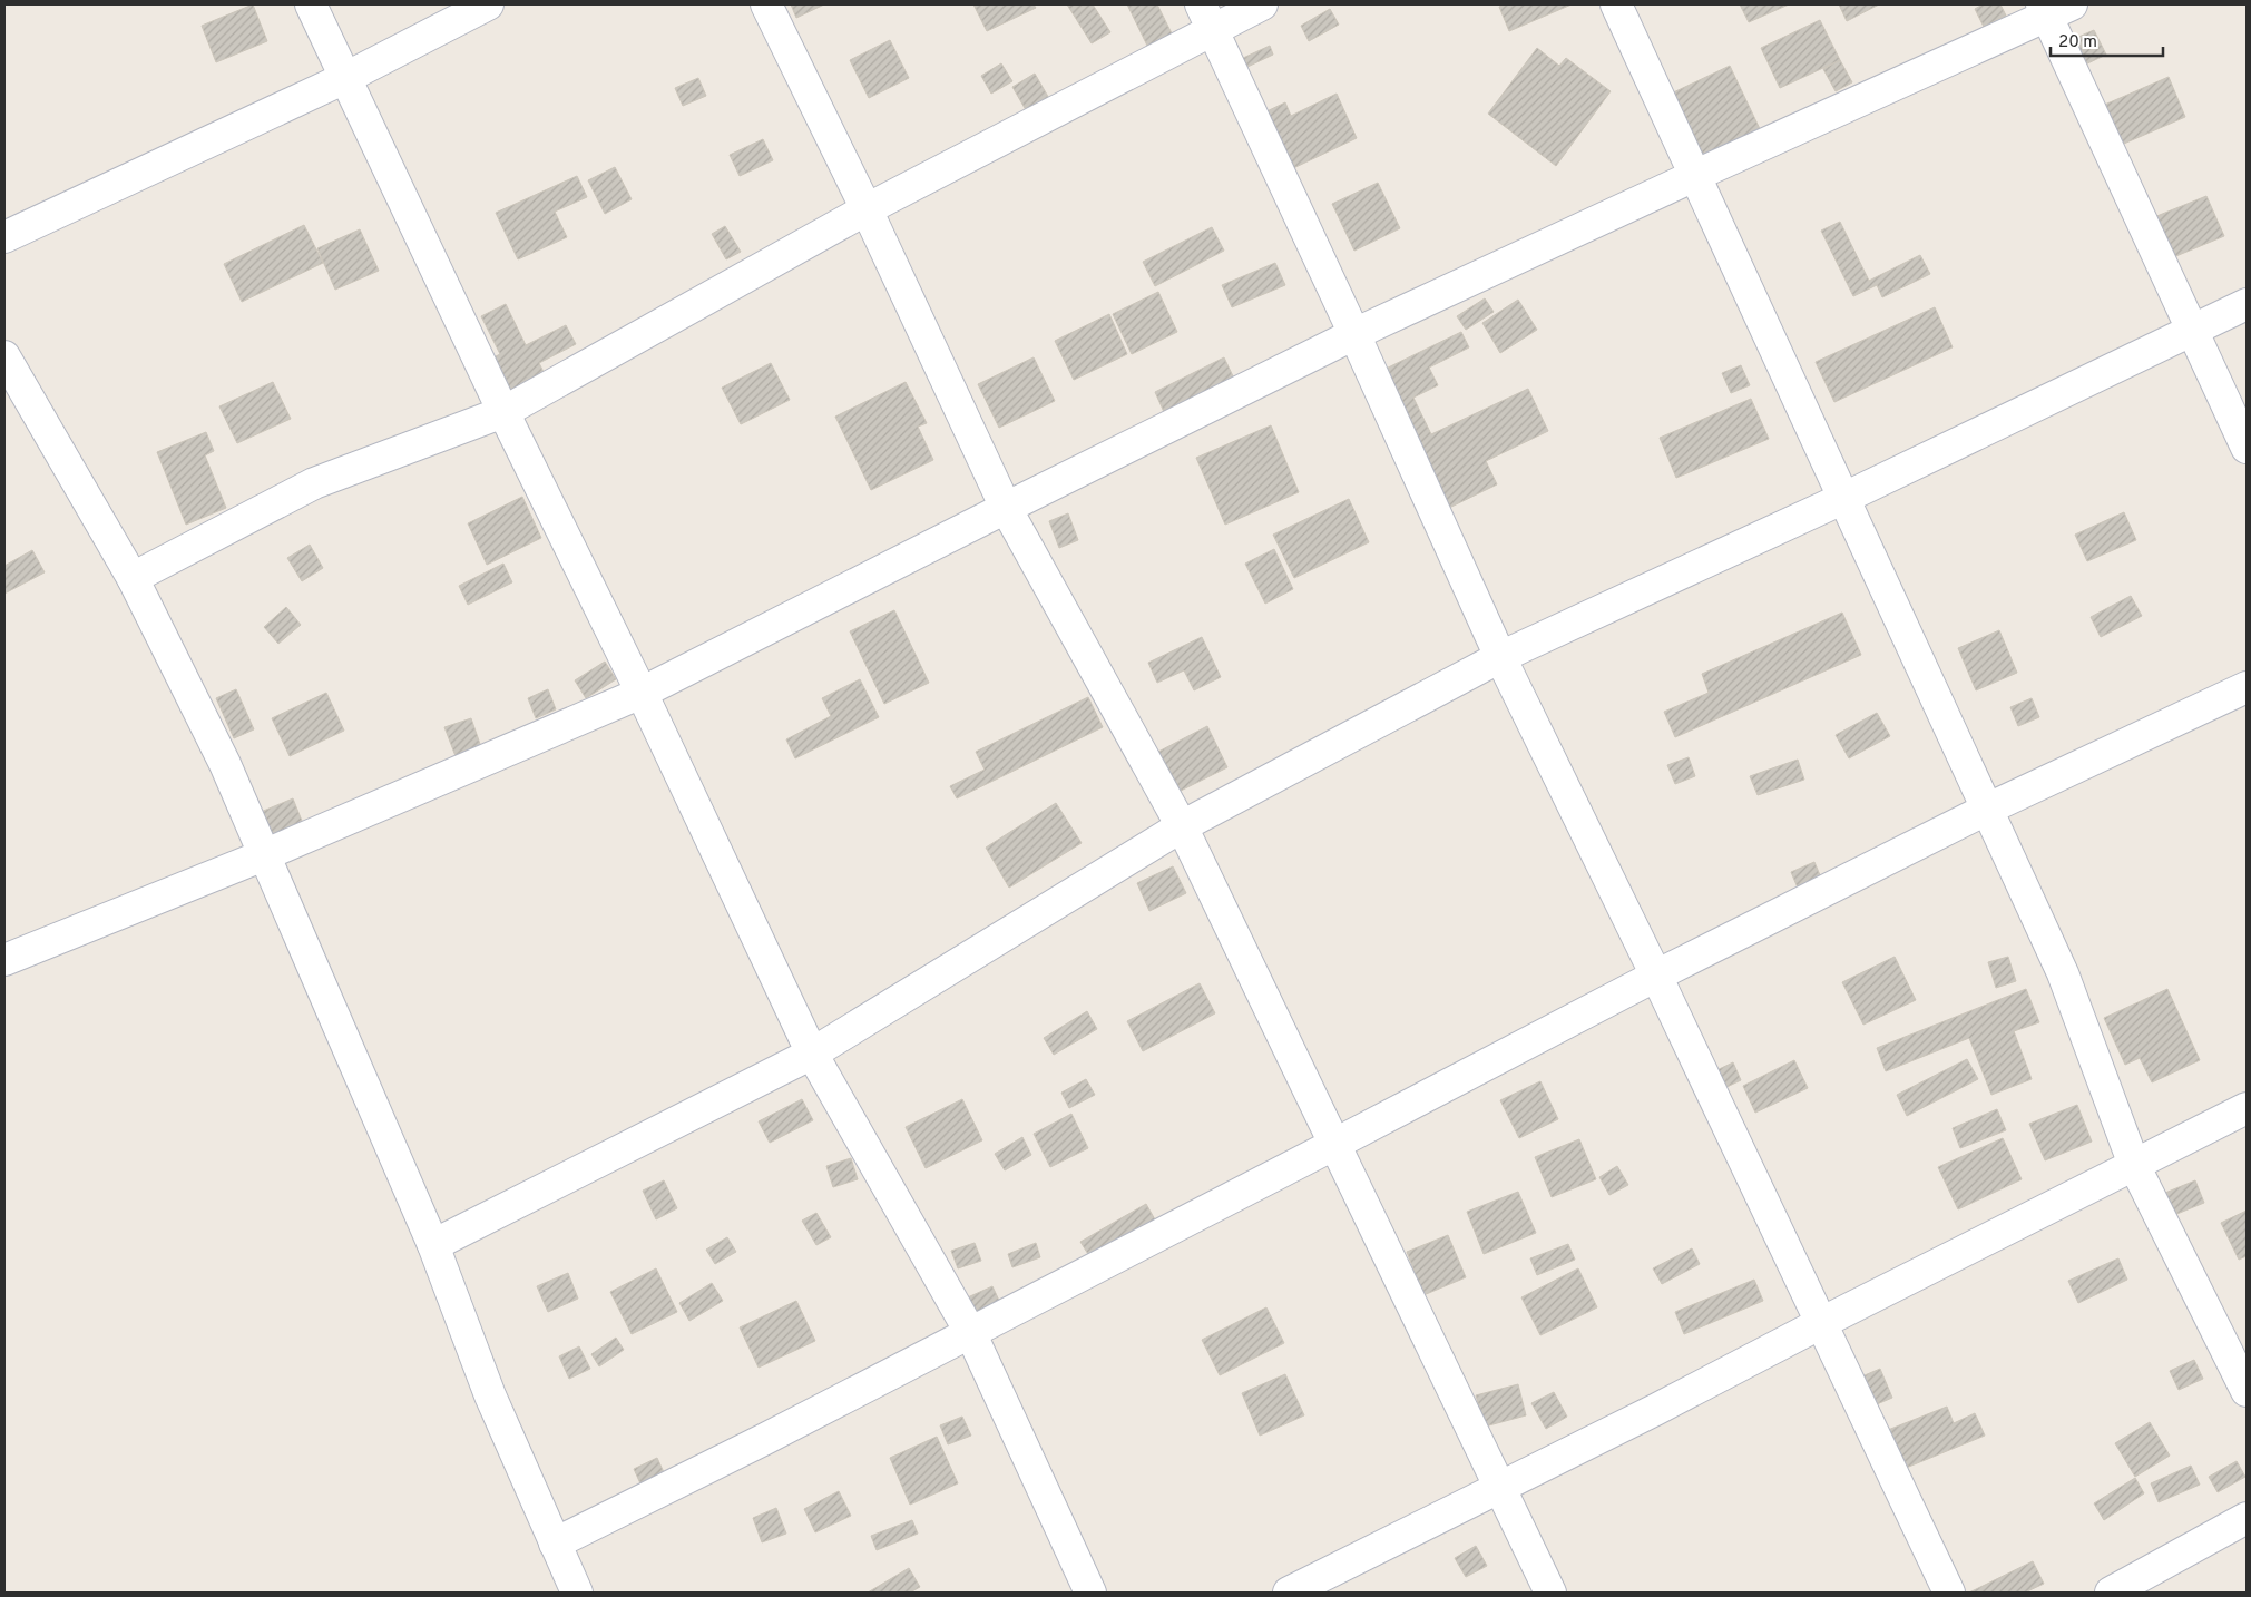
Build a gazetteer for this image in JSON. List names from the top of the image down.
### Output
{
  "scale_bar": "20 m"
}
